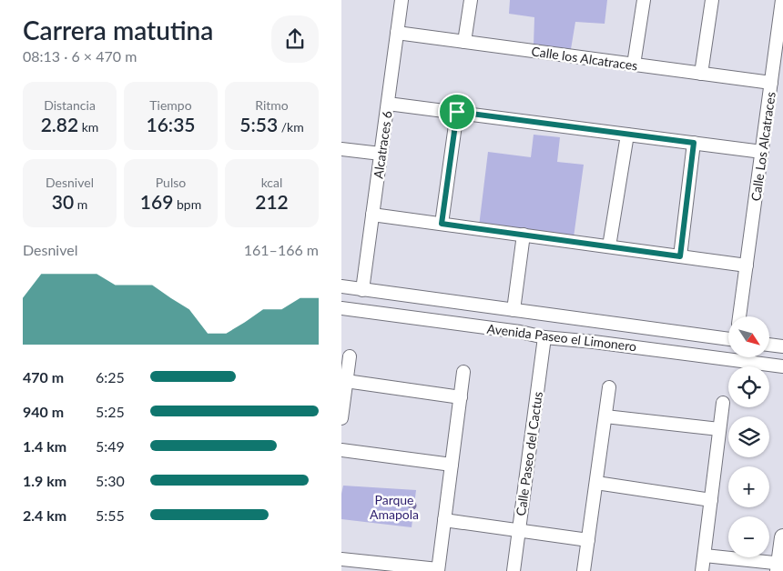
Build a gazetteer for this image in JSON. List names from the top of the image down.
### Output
{
  "streets": {
    "street": [
      "Calle los Alcatraces",
      "Alcatraces 6",
      "Calle Los Alcatraces",
      "Avenida Paseo el Limonero",
      "Calle Paseo del Cactus"
    ]
  },
  "crossings": [
    ["Calle los Alcatraces", "Alcatraces 6"],
    ["Calle los Alcatraces", "Calle Los Alcatraces"],
    ["Alcatraces 6", "Avenida Paseo el Limonero"],
    ["Avenida Paseo el Limonero", "Calle Paseo del Cactus"]
  ],
  "parks": ["Parque Amapola"],
  "north": "bottom right",
  "page": {
    "heading": ["Carrera matutina", "08:13 · 6 × 470 m"],
    "stats": [
      ["Distancia", "2.82 km"],
      ["Tiempo", "16:35"],
      ["Ritmo", "5:53 /km"],
      ["Desnivel", "30 m"],
      ["Pulso", "169 bpm"],
      ["kcal", "212"]
    ],
    "chart": ["Desnivel", "161–166 m"],
    "map_buttons": ["+", "−"],
    "list": [
      {
        "name": "470 m",
        "note": "6:25"
      },
      {
        "name": "940 m",
        "note": "5:25"
      },
      {
        "name": "1.4 km",
        "note": "5:49"
      },
      {
        "name": "1.9 km",
        "note": "5:30"
      },
      {
        "name": "2.4 km",
        "note": "5:55"
      }
    ]
  }
}
